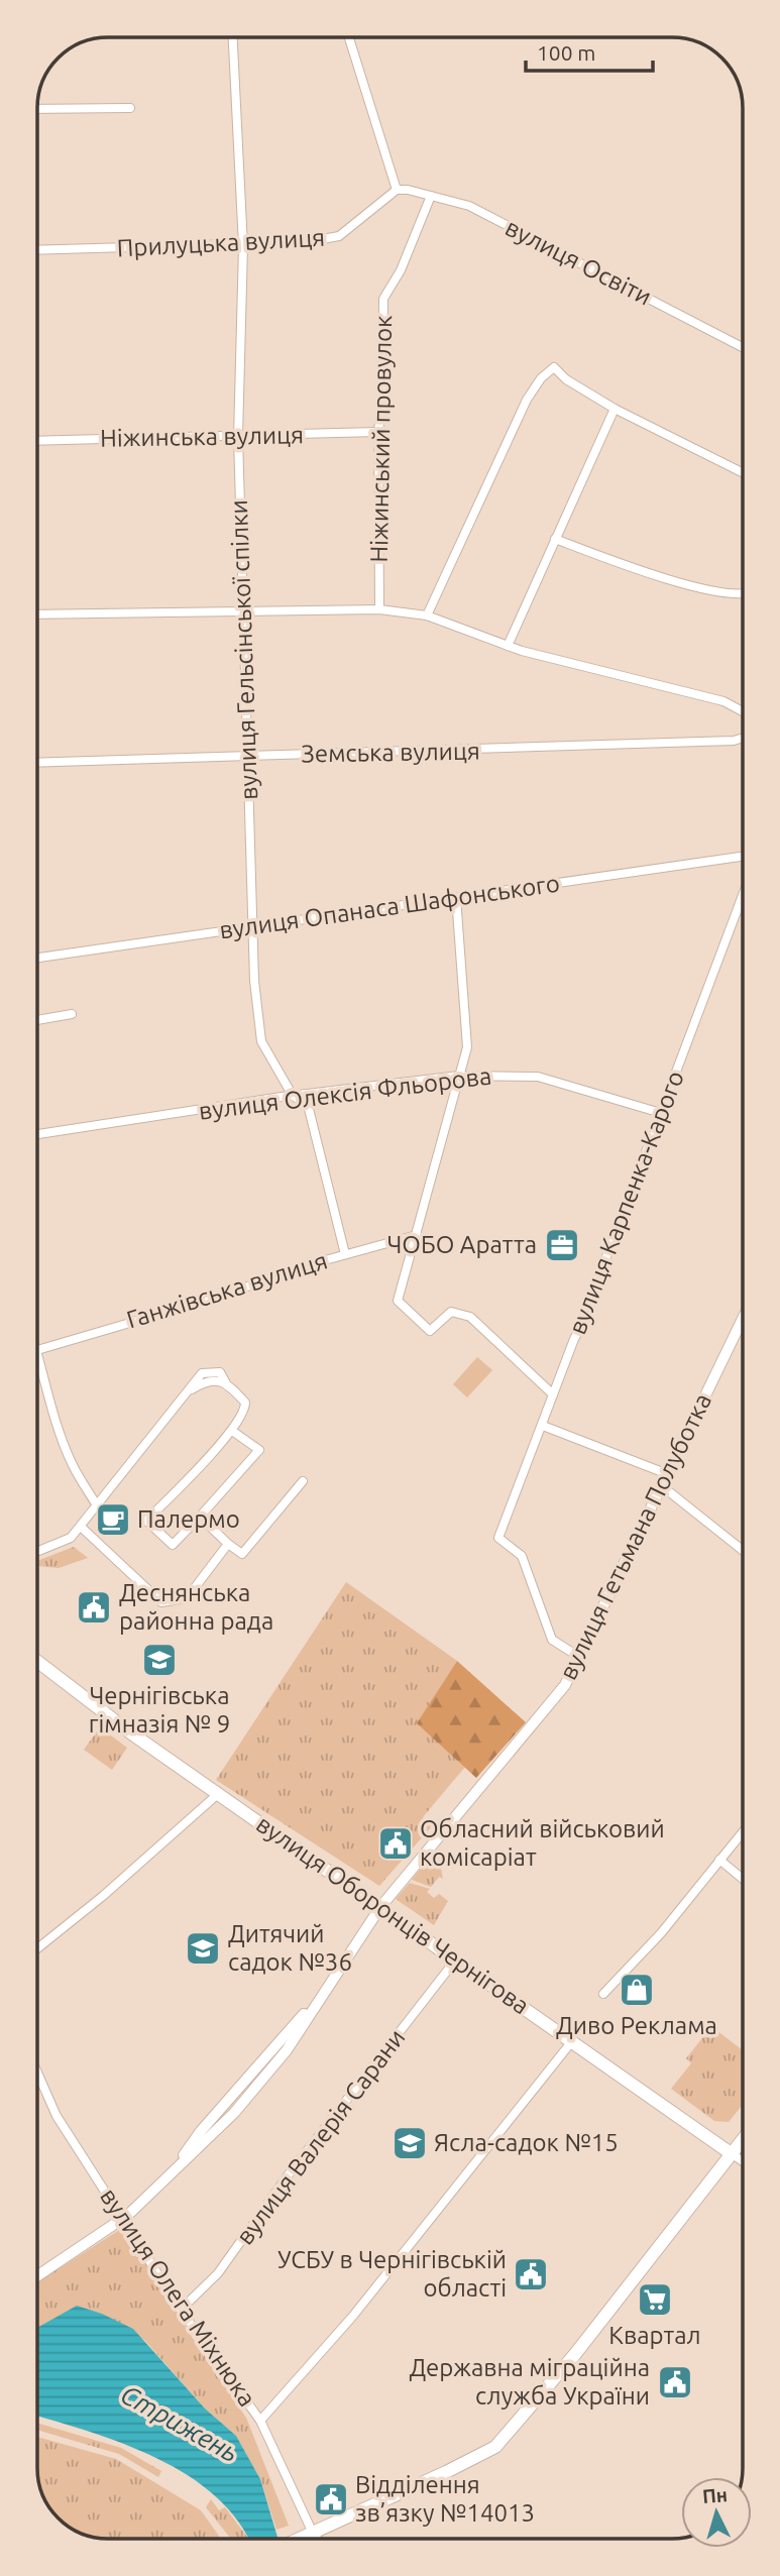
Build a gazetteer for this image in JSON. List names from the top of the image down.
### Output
{
  "streets": {
    "main road": ["вулиця Оборонців Чернігова"],
    "street": [
      "Прилуцька вулиця",
      "вулиця Освіти",
      "Ніжинська вулиця",
      "Ніжинський провулок",
      "вулиця Гельсінської спілки",
      "Земська вулиця",
      "вулиця Опанаса Шафонського",
      "вулиця Олексія Фльорова",
      "вулиця Карпенка-Карого",
      "Ганжівська вулиця",
      "вулиця Гетьмана Полуботка",
      "вулиця Валерія Сарани",
      "вулиця Олега Міхнюка"
    ]
  },
  "crossings": [
    ["Прилуцька вулиця", "вулиця Освіти"],
    ["Прилуцька вулиця", "вулиця Гельсінської спілки"],
    ["вулиця Освіти", "Ніжинський провулок"],
    ["Ніжинська вулиця", "Ніжинський провулок"],
    ["Ніжинська вулиця", "вулиця Гельсінської спілки"],
    ["вулиця Гельсінської спілки", "Земська вулиця"],
    ["вулиця Гельсінської спілки", "вулиця Опанаса Шафонського"],
    ["вулиця Гельсінської спілки", "вулиця Олексія Фльорова"],
    ["вулиця Гельсінської спілки", "Ганжівська вулиця"],
    ["вулиця Олексія Фльорова", "вулиця Карпенка-Карого"],
    ["вулиця Карпенка-Карого", "вулиця Гетьмана Полуботка"],
    ["вулиця Гетьмана Полуботка", "вулиця Оборонців Чернігова"],
    ["вулиця Гетьмана Полуботка", "вулиця Олега Міхнюка"],
    ["вулиця Оборонців Чернігова", "вулиця Валерія Сарани"],
    ["вулиця Валерія Сарани", "вулиця Олега Міхнюка"]
  ],
  "water": ["Стрижень"],
  "places": {
    "office": ["ЧОБО Аратта"],
    "cafe": ["Палермо"],
    "public building": [
      "Деснянська районна рада",
      "Обласний військовий комісаріат",
      "УСБУ в Чернігівській області",
      "Державна міграційна служба України",
      "Відділення зв’язку №14013"
    ],
    "school or university": ["Чернігівська гімназія № 9", "Дитячий садок №36", "Ясла-садок №15"],
    "shop": ["Диво Реклама"],
    "supermarket": ["Квартал"]
  },
  "scale_bar": "100 m",
  "north": "top"
}
